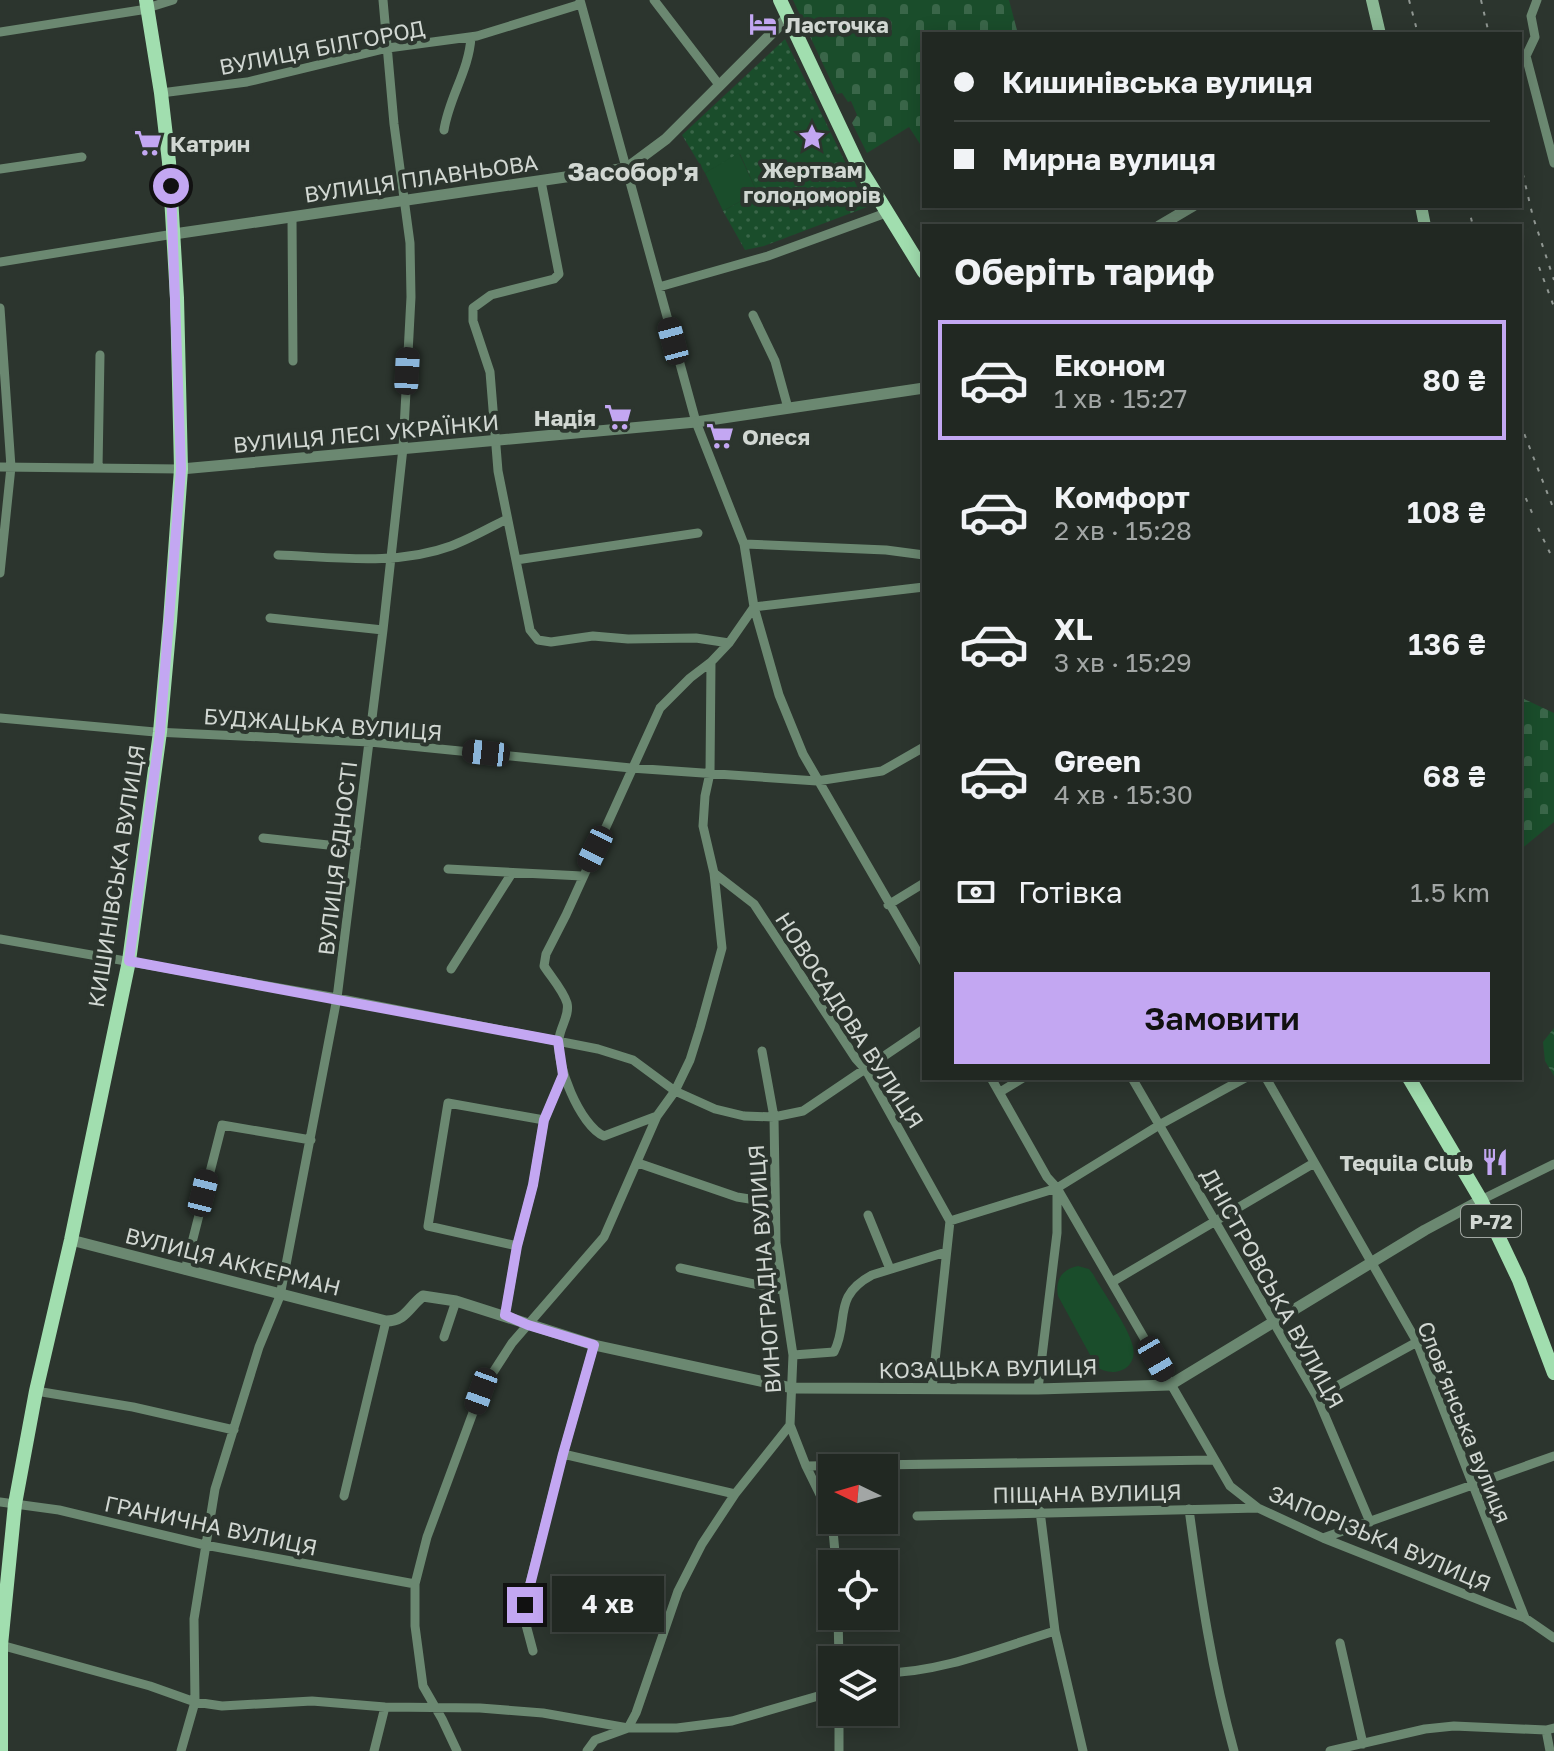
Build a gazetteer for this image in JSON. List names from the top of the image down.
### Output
{
  "streets": {
    "main road": ["КИШИНІВСЬКА ВУЛИЦЯ", "Р-72"],
    "street": [
      "ВУЛИЦЯ БІЛГОРОД",
      "ВУЛИЦЯ ПЛАВНЬОВА",
      "ВУЛИЦЯ ЛЕСІ УКРАЇНКИ",
      "БУДЖАЦЬКА ВУЛИЦЯ",
      "ВУЛИЦЯ ЄДНОСТІ",
      "НОВОСАДОВА ВУЛИЦЯ",
      "ВУЛИЦЯ АККЕРМАН",
      "ВИНОГРАДНА ВУЛИЦЯ",
      "ДНІСТРОВСЬКА ВУЛИЦЯ",
      "КОЗАЦЬКА ВУЛИЦЯ",
      "Словʼянська вулиця",
      "ПІЩАНА ВУЛИЦЯ",
      "ГРАНИЧНА ВУЛИЦЯ",
      "ЗАПОРІЗЬКА ВУЛИЦЯ"
    ]
  },
  "crossings": [
    ["ВУЛИЦЯ БІЛГОРОД", "ВУЛИЦЯ ЄДНОСТІ"],
    ["ВУЛИЦЯ БІЛГОРОД", "КИШИНІВСЬКА ВУЛИЦЯ"],
    ["ВУЛИЦЯ ПЛАВНЬОВА", "ВУЛИЦЯ ЄДНОСТІ"],
    ["ВУЛИЦЯ ПЛАВНЬОВА", "КИШИНІВСЬКА ВУЛИЦЯ"],
    ["ВУЛИЦЯ ЛЕСІ УКРАЇНКИ", "ВУЛИЦЯ ЄДНОСТІ"],
    ["ВУЛИЦЯ ЛЕСІ УКРАЇНКИ", "КИШИНІВСЬКА ВУЛИЦЯ"],
    ["БУДЖАЦЬКА ВУЛИЦЯ", "ВУЛИЦЯ ЄДНОСТІ"],
    ["БУДЖАЦЬКА ВУЛИЦЯ", "КИШИНІВСЬКА ВУЛИЦЯ"],
    ["ВУЛИЦЯ ЄДНОСТІ", "ВУЛИЦЯ АККЕРМАН"],
    ["ВУЛИЦЯ ЄДНОСТІ", "ГРАНИЧНА ВУЛИЦЯ"],
    ["КИШИНІВСЬКА ВУЛИЦЯ", "ВУЛИЦЯ АККЕРМАН"],
    ["КИШИНІВСЬКА ВУЛИЦЯ", "ГРАНИЧНА ВУЛИЦЯ"],
    ["Р-72", "КОЗАЦЬКА ВУЛИЦЯ"],
    ["ВУЛИЦЯ АККЕРМАН", "КОЗАЦЬКА ВУЛИЦЯ"],
    ["ВИНОГРАДНА ВУЛИЦЯ", "КОЗАЦЬКА ВУЛИЦЯ"],
    ["ДНІСТРОВСЬКА ВУЛИЦЯ", "КОЗАЦЬКА ВУЛИЦЯ"],
    ["КОЗАЦЬКА ВУЛИЦЯ", "Словʼянська вулиця"],
    ["КОЗАЦЬКА ВУЛИЦЯ", "ЗАПОРІЗЬКА ВУЛИЦЯ"],
    ["Словʼянська вулиця", "ЗАПОРІЗЬКА ВУЛИЦЯ"],
    ["ПІЩАНА ВУЛИЦЯ", "ЗАПОРІЗЬКА ВУЛИЦЯ"]
  ],
  "districts": ["Засобор'я"],
  "places": {
    "hotel": ["Ласточка"],
    "place": ["Жертвам голодоморів"],
    "supermarket": ["Катрин", "Надія", "Олеся"],
    "restaurant": ["Tequila Club"]
  },
  "north": "left",
  "page": {
    "banner": ["Кишинівська вулиця", "Мирна вулиця"],
    "heading": "Оберіть тариф",
    "list": [
      {
        "name": "Економ",
        "note": "1 хв · 15:27",
        "value": "80 ₴"
      },
      {
        "name": "Комфорт",
        "note": "2 хв · 15:28",
        "value": "108 ₴"
      },
      {
        "name": "XL",
        "note": "3 хв · 15:29",
        "value": "136 ₴"
      },
      {
        "name": "Green",
        "note": "4 хв · 15:30",
        "value": "68 ₴"
      }
    ],
    "pay": ["Готівка", "1.5 km"],
    "buttons": "Замовити",
    "bubble": "4 хв"
  }
}
